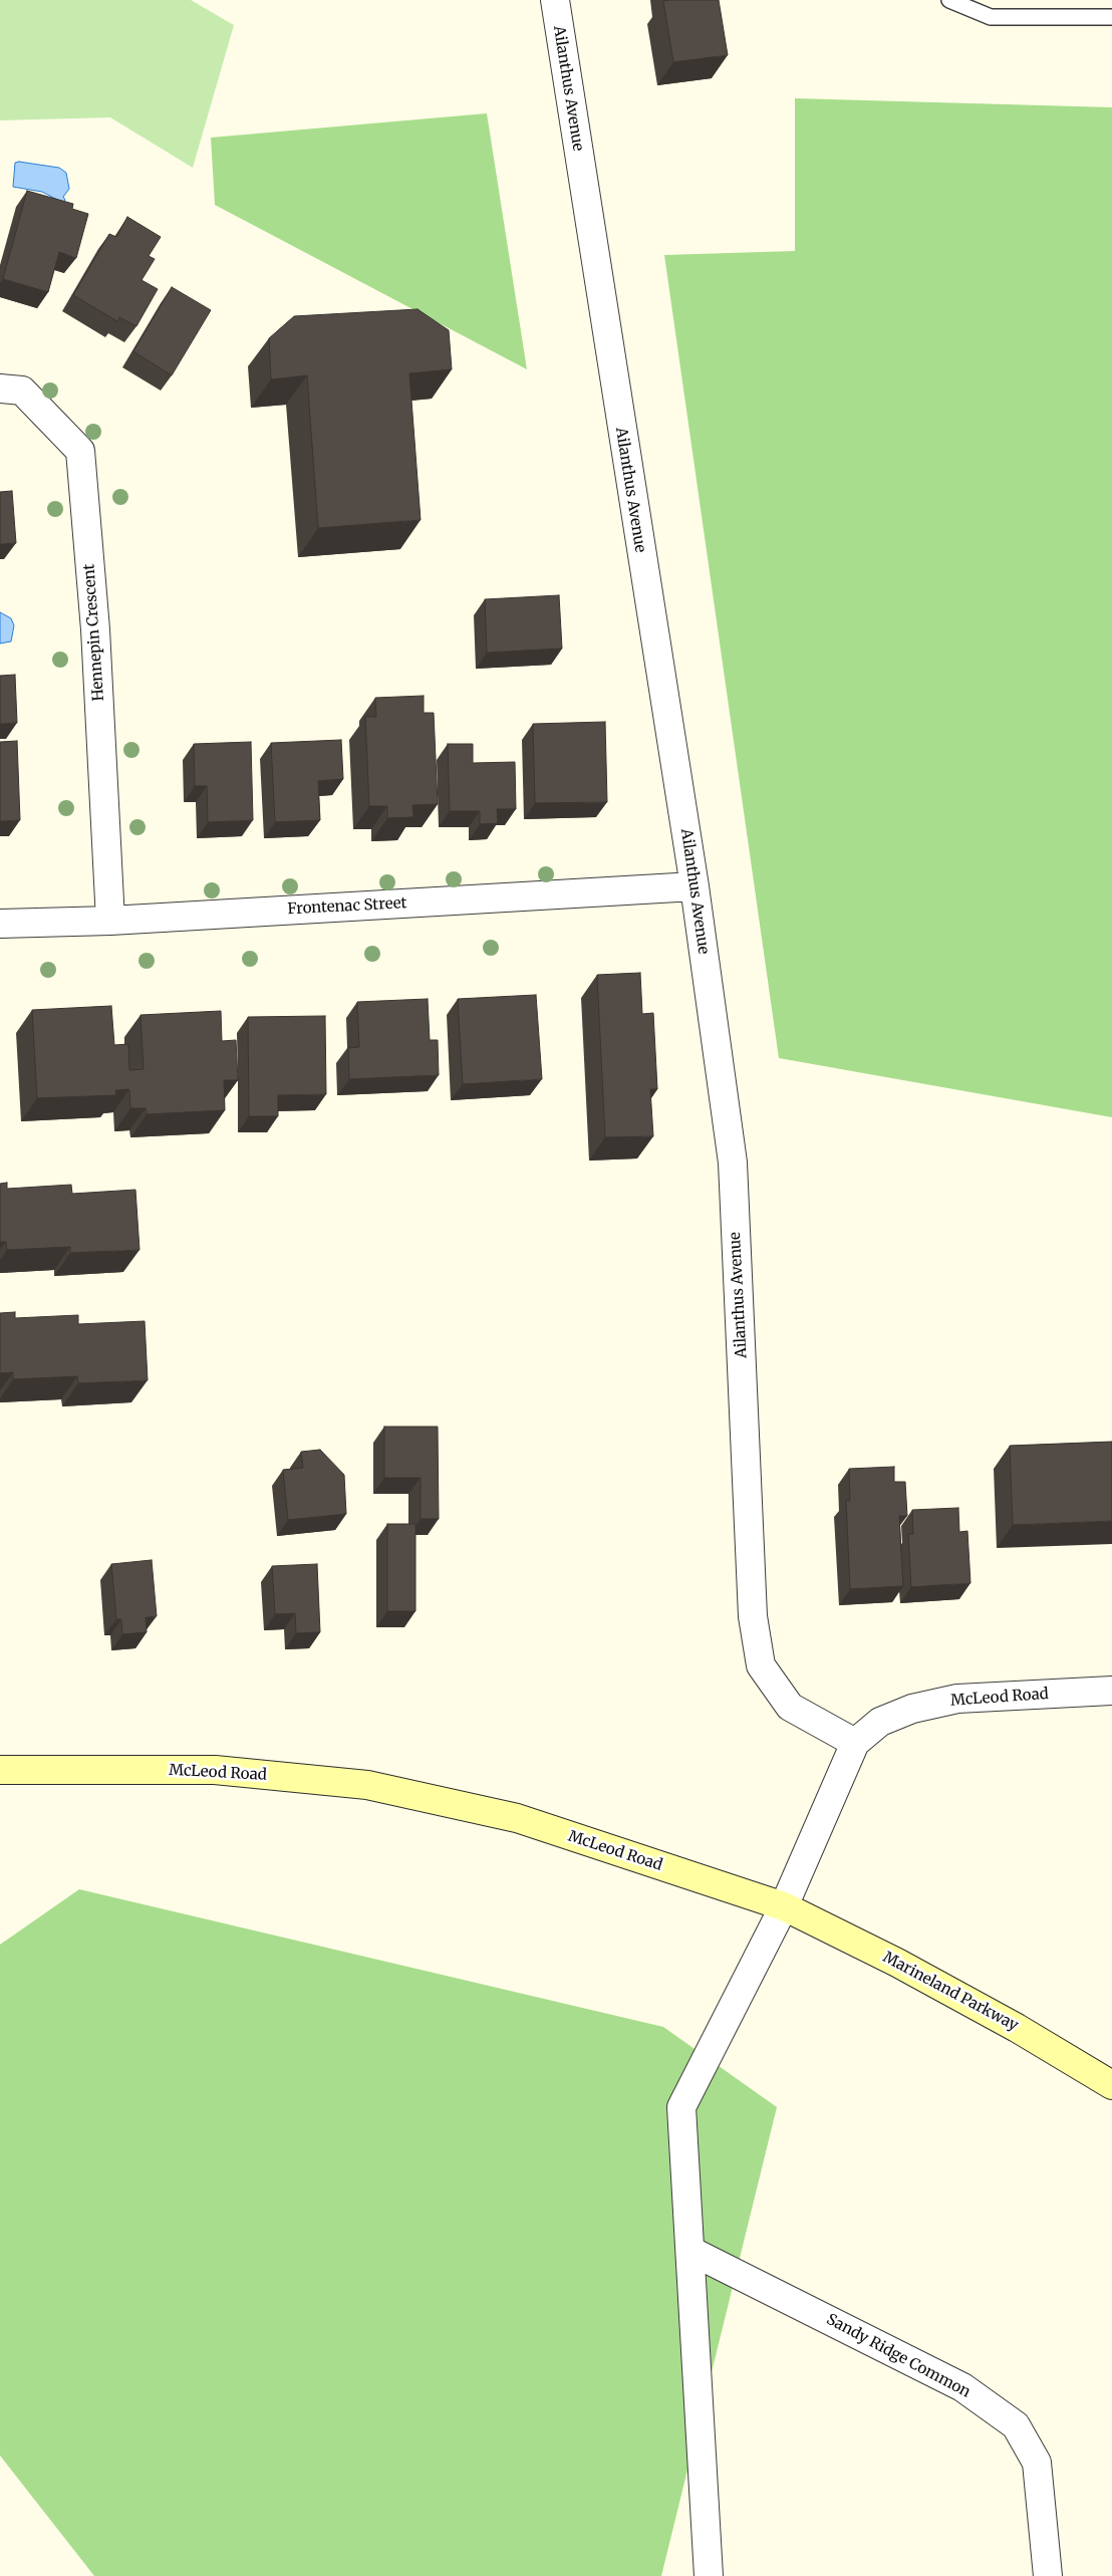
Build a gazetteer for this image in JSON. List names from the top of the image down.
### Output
{
  "streets": {
    "main road": ["McLeod Road", "Marineland Parkway"],
    "street": [
      "Ailanthus Avenue",
      "Hennepin Crescent",
      "Frontenac Street",
      "Sandy Ridge Common"
    ]
  },
  "crossings": [
    ["Ailanthus Avenue", "Frontenac Street"],
    ["Ailanthus Avenue", "McLeod Road"],
    ["Hennepin Crescent", "Frontenac Street"],
    ["McLeod Road", "Marineland Parkway"]
  ]
}
